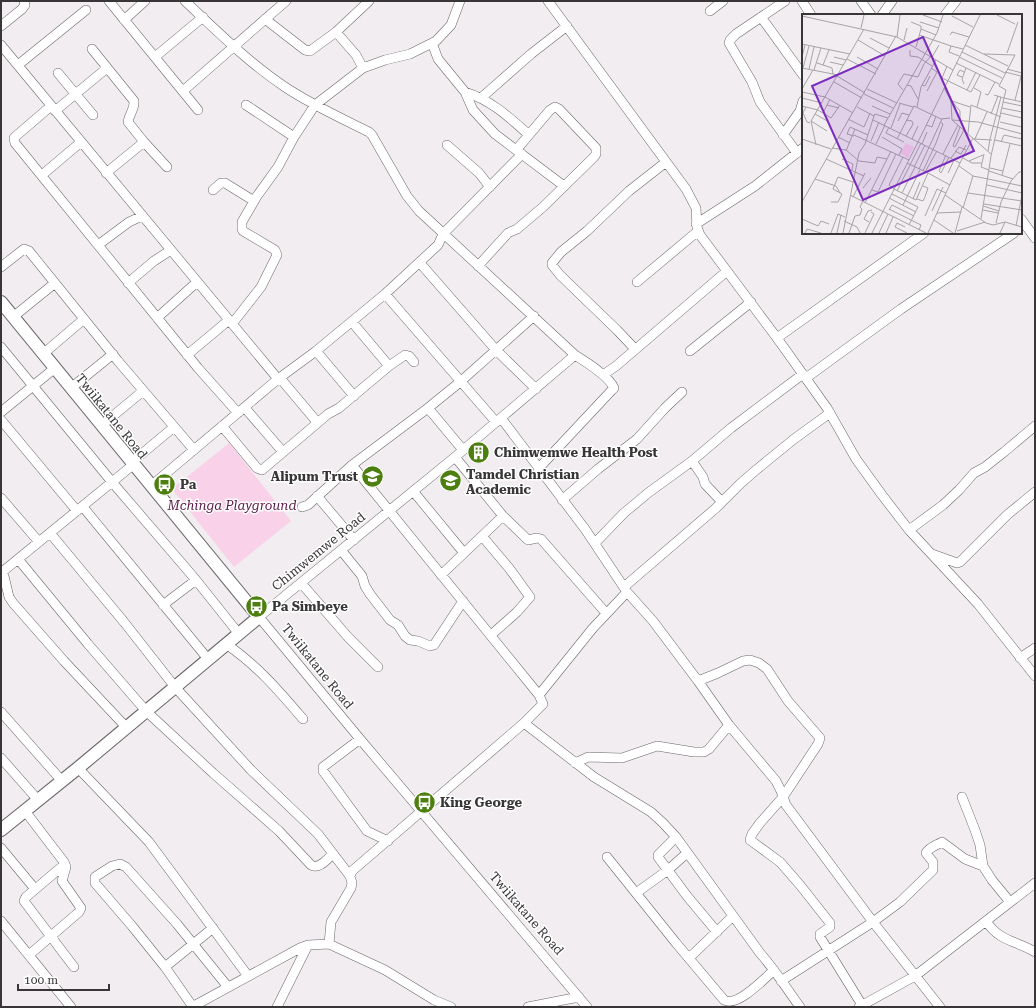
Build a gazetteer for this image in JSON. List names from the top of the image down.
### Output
{
  "streets": {
    "main road": ["Twiikatane Road", "Chimwemwe Road"]
  },
  "crossings": [
    ["Twiikatane Road", "Chimwemwe Road"]
  ],
  "parks": ["Mchinga Playground"],
  "places": {
    "building": ["Chimwemwe Health Post"],
    "school or university": ["Alipum Trust", "Tamdel Christian Academic"],
    "bus stop": ["Pa", "Pa Simbeye", "King George"]
  },
  "scale_bar": "100 m"
}
